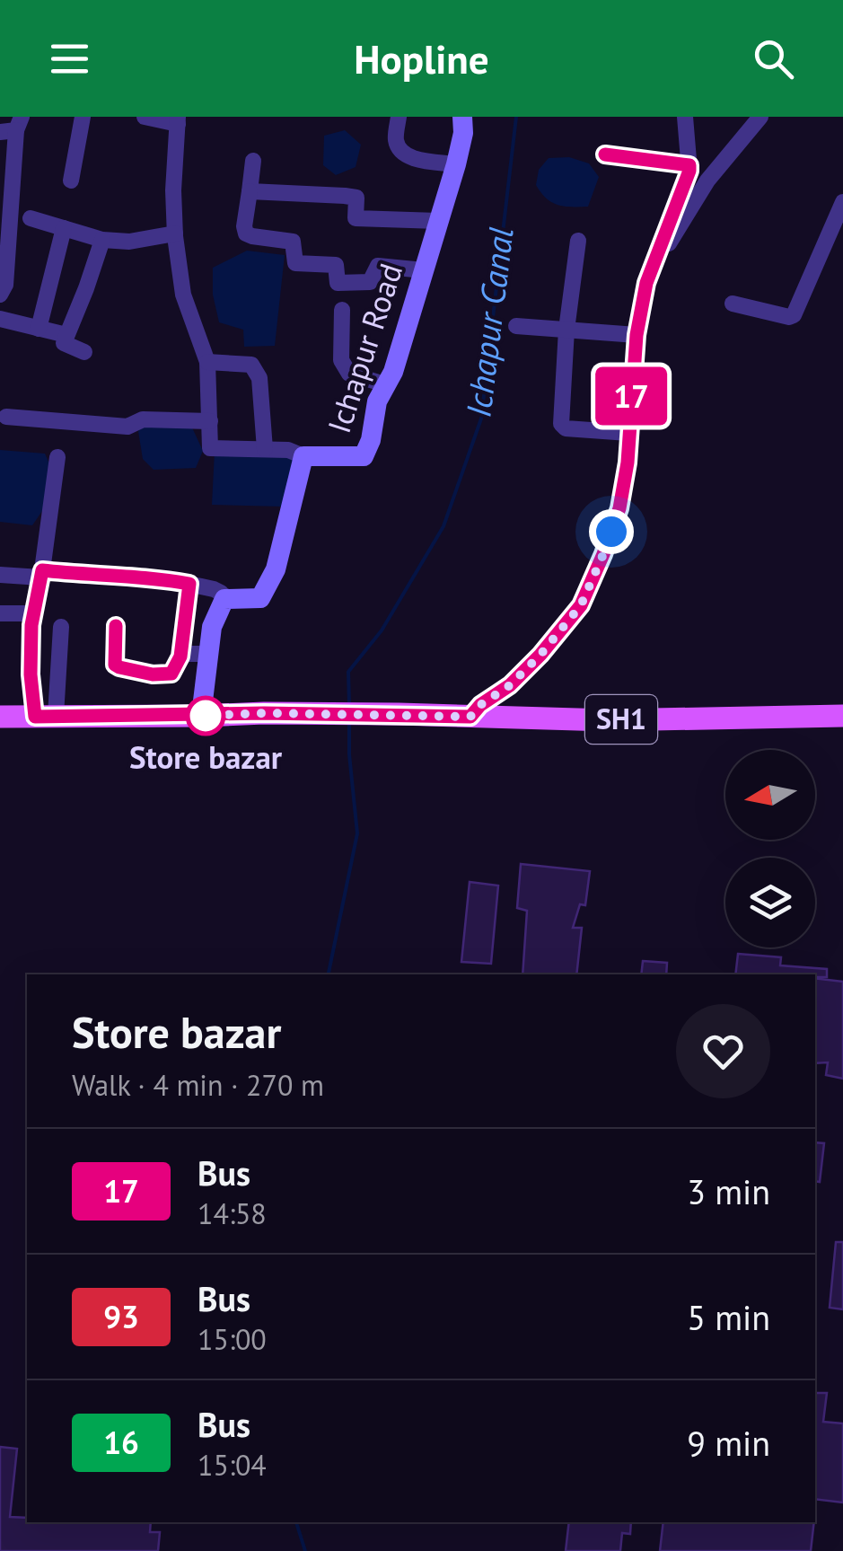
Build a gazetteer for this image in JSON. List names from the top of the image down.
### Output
{
  "streets": {
    "main road": ["SH1"],
    "street": ["Ichapur Road"]
  },
  "water": ["Ichapur Canal"],
  "places": ["Store bazar"],
  "lines": ["bus line 17"],
  "north": "left",
  "page": {
    "header": "Hopline",
    "on_map": "17",
    "heading": ["Store bazar", "Walk · 4 min · 270 m"],
    "list": [
      {
        "mark": "17",
        "name": "Bus",
        "note": "14:58",
        "value": "3 min"
      },
      {
        "mark": "93",
        "name": "Bus",
        "note": "15:00",
        "value": "5 min"
      },
      {
        "mark": "16",
        "name": "Bus",
        "note": "15:04",
        "value": "9 min"
      }
    ]
  }
}
